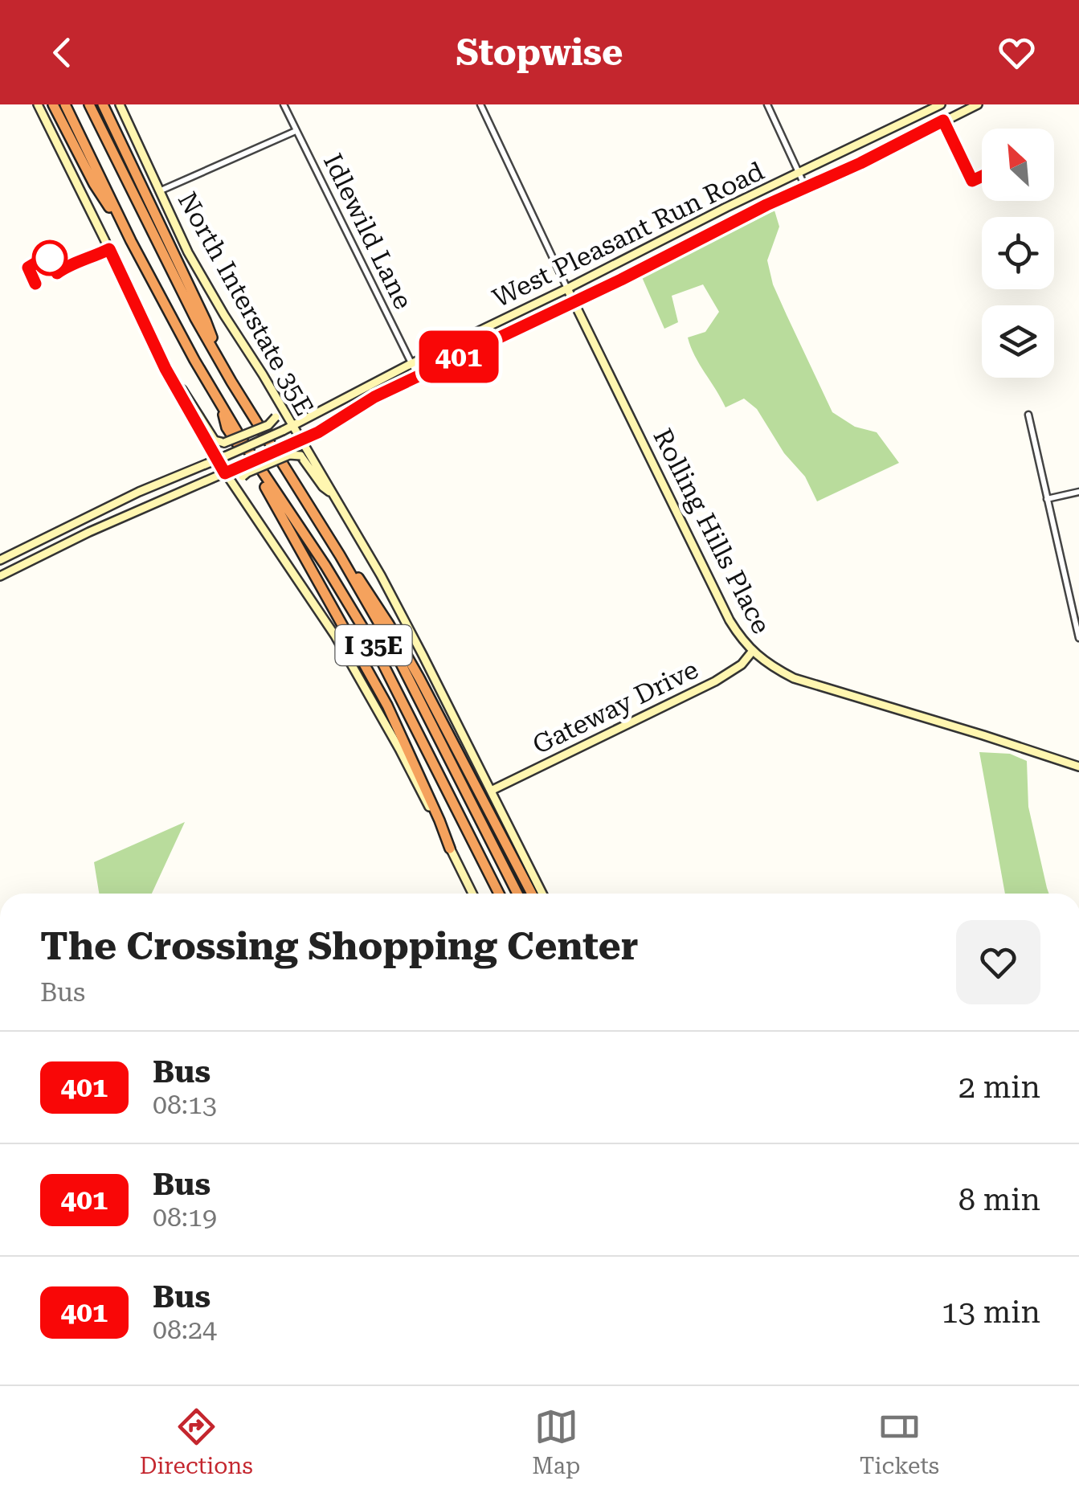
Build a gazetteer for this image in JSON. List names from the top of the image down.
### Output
{
  "streets": {
    "highway": ["I 35E"],
    "main road": [
      "West Pleasant Run Road",
      "North Interstate 35E",
      "Rolling Hills Place",
      "Gateway Drive"
    ],
    "street": ["Idlewild Lane"]
  },
  "crossings": [
    ["Idlewild Lane", "West Pleasant Run Road"],
    ["West Pleasant Run Road", "North Interstate 35E"],
    ["West Pleasant Run Road", "Rolling Hills Place"],
    ["North Interstate 35E", "Gateway Drive"],
    ["Rolling Hills Place", "Gateway Drive"]
  ],
  "lines": ["bus line 401"],
  "north": "top left",
  "page": {
    "header": "Stopwise",
    "on_map": "401",
    "heading": ["The Crossing Shopping Center", "Bus"],
    "list": [
      {
        "mark": "401",
        "name": "Bus",
        "note": "08:13",
        "value": "2 min"
      },
      {
        "mark": "401",
        "name": "Bus",
        "note": "08:19",
        "value": "8 min"
      },
      {
        "mark": "401",
        "name": "Bus",
        "note": "08:24",
        "value": "13 min"
      }
    ],
    "tabs": ["Directions", "Map", "Tickets"]
  }
}
